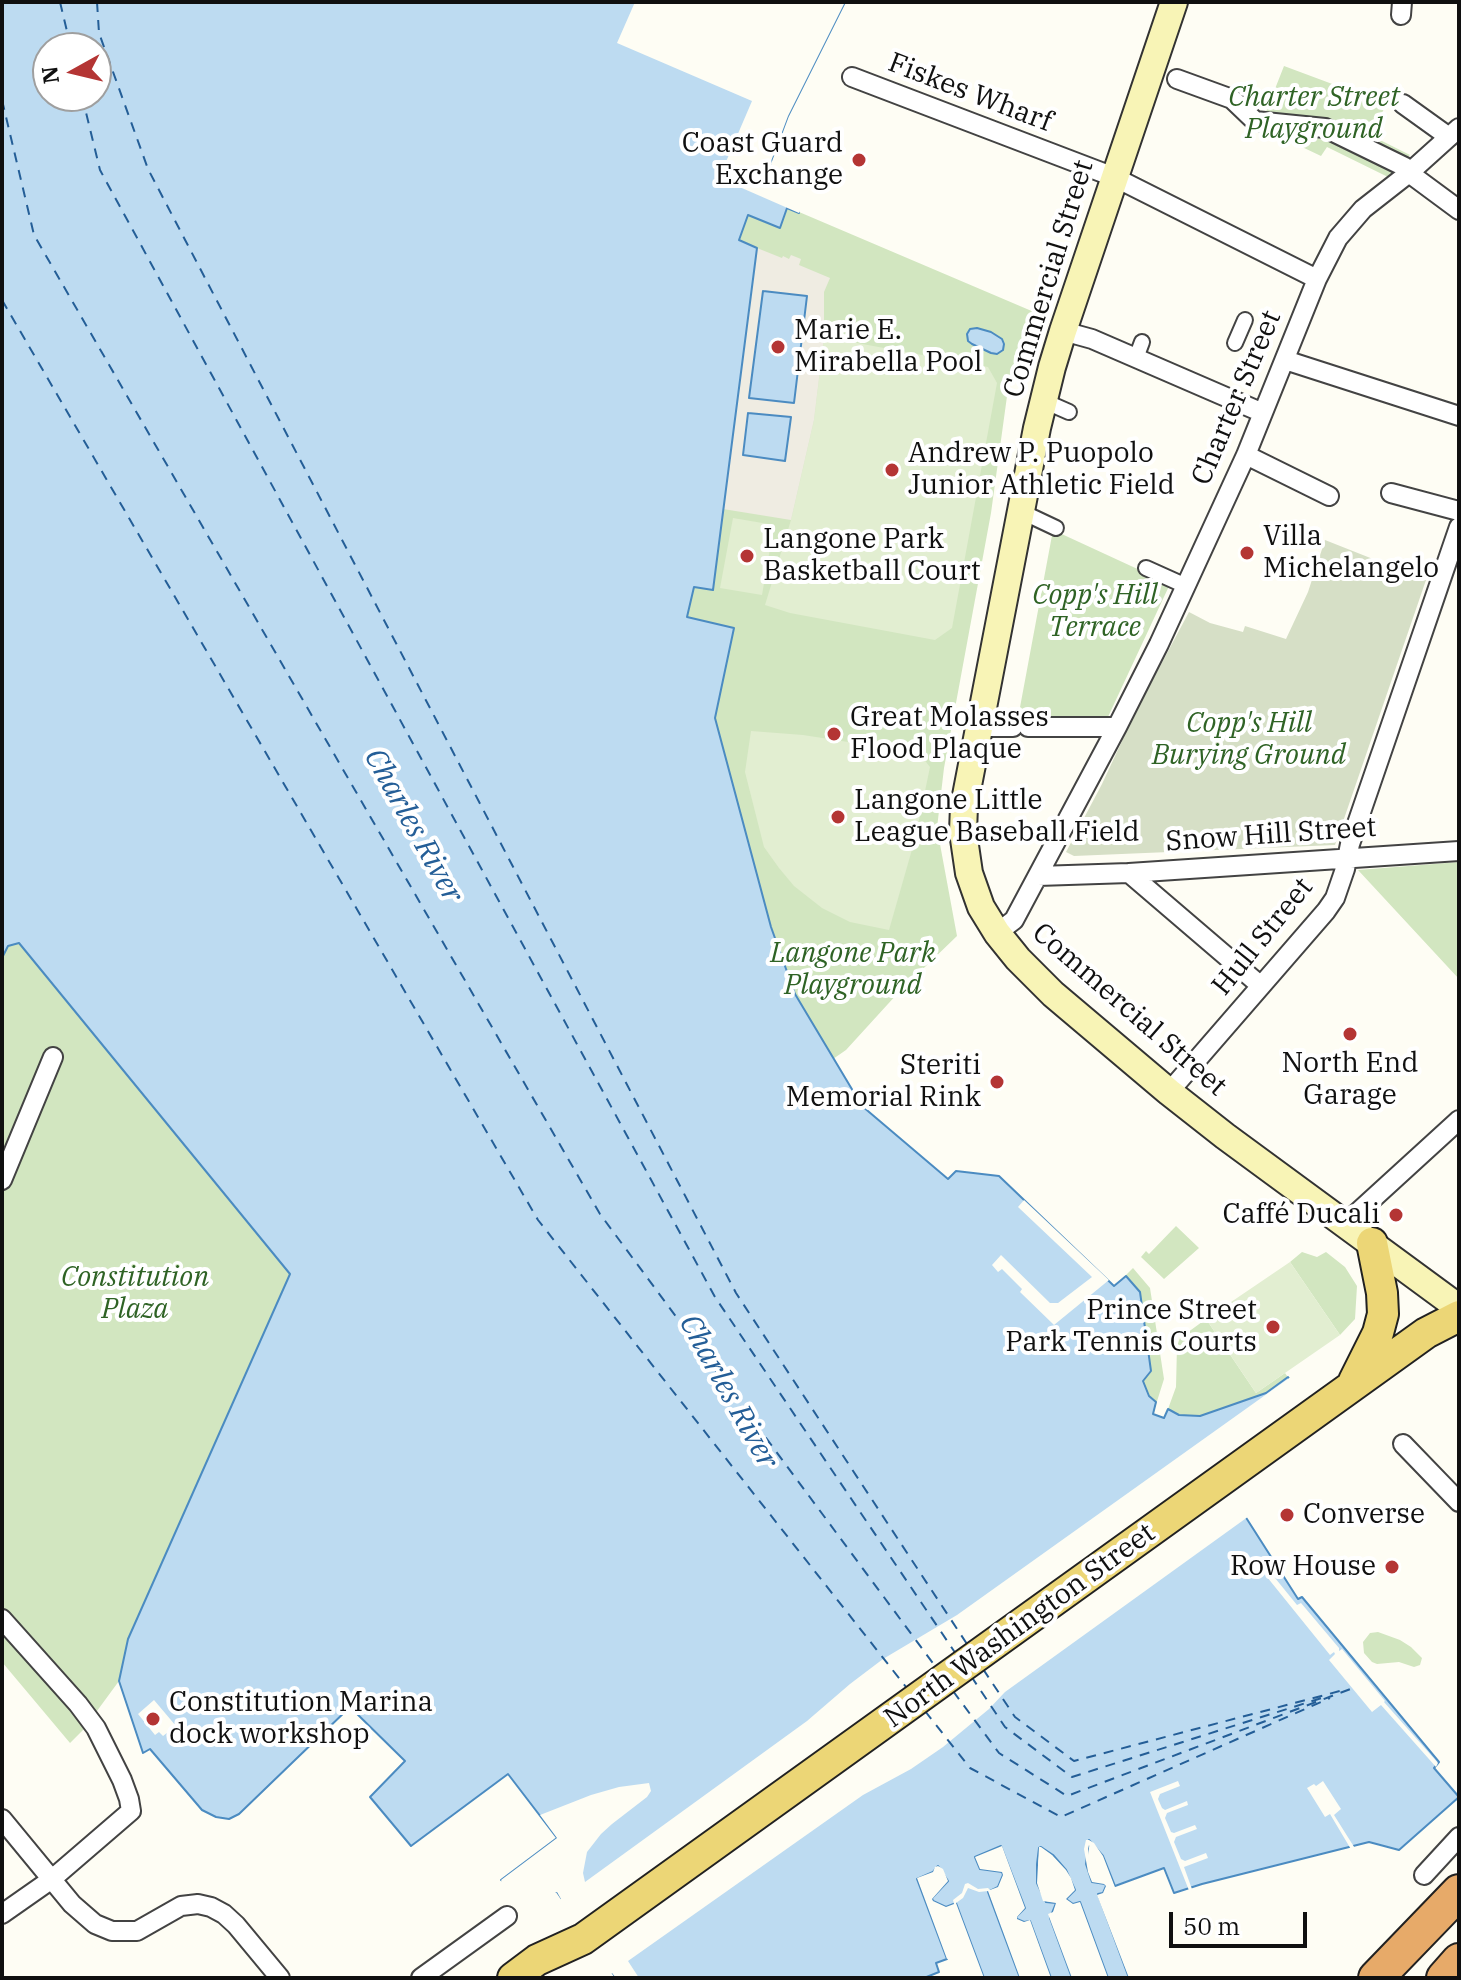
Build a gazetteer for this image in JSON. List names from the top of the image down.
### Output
{
  "streets": {
    "main road": ["Commercial Street", "North Washington Street"],
    "street": [
      "Fiskes Wharf",
      "Charter Street",
      "Snow Hill Street",
      "Hull Street"
    ]
  },
  "crossings": [
    ["Fiskes Wharf", "Commercial Street"],
    ["Fiskes Wharf", "Charter Street"],
    ["Commercial Street", "Charter Street"],
    ["Commercial Street", "Hull Street"],
    ["Charter Street", "Snow Hill Street"],
    ["Snow Hill Street", "Hull Street"]
  ],
  "water": ["Charles River"],
  "parks": [
    "Charter Street Playground",
    "Copp's Hill Terrace",
    "Copp's Hill Burying Ground",
    "Langone Park Playground",
    "Constitution Plaza"
  ],
  "places": [
    "Coast Guard Exchange",
    "Marie E. Mirabella Pool",
    "Andrew P. Puopolo Junior Athletic Field",
    "Villa Michelangelo",
    "Langone Park Basketball Court",
    "Great Molasses Flood Plaque",
    "Langone Little League Baseball Field",
    "North End Garage",
    "Steriti Memorial Rink",
    "Caffé Ducali",
    "Prince Street Park Tennis Courts",
    "Converse",
    "Row House",
    "Constitution Marina dock workshop"
  ],
  "scale_bar": "50 m",
  "north": "left"
}
